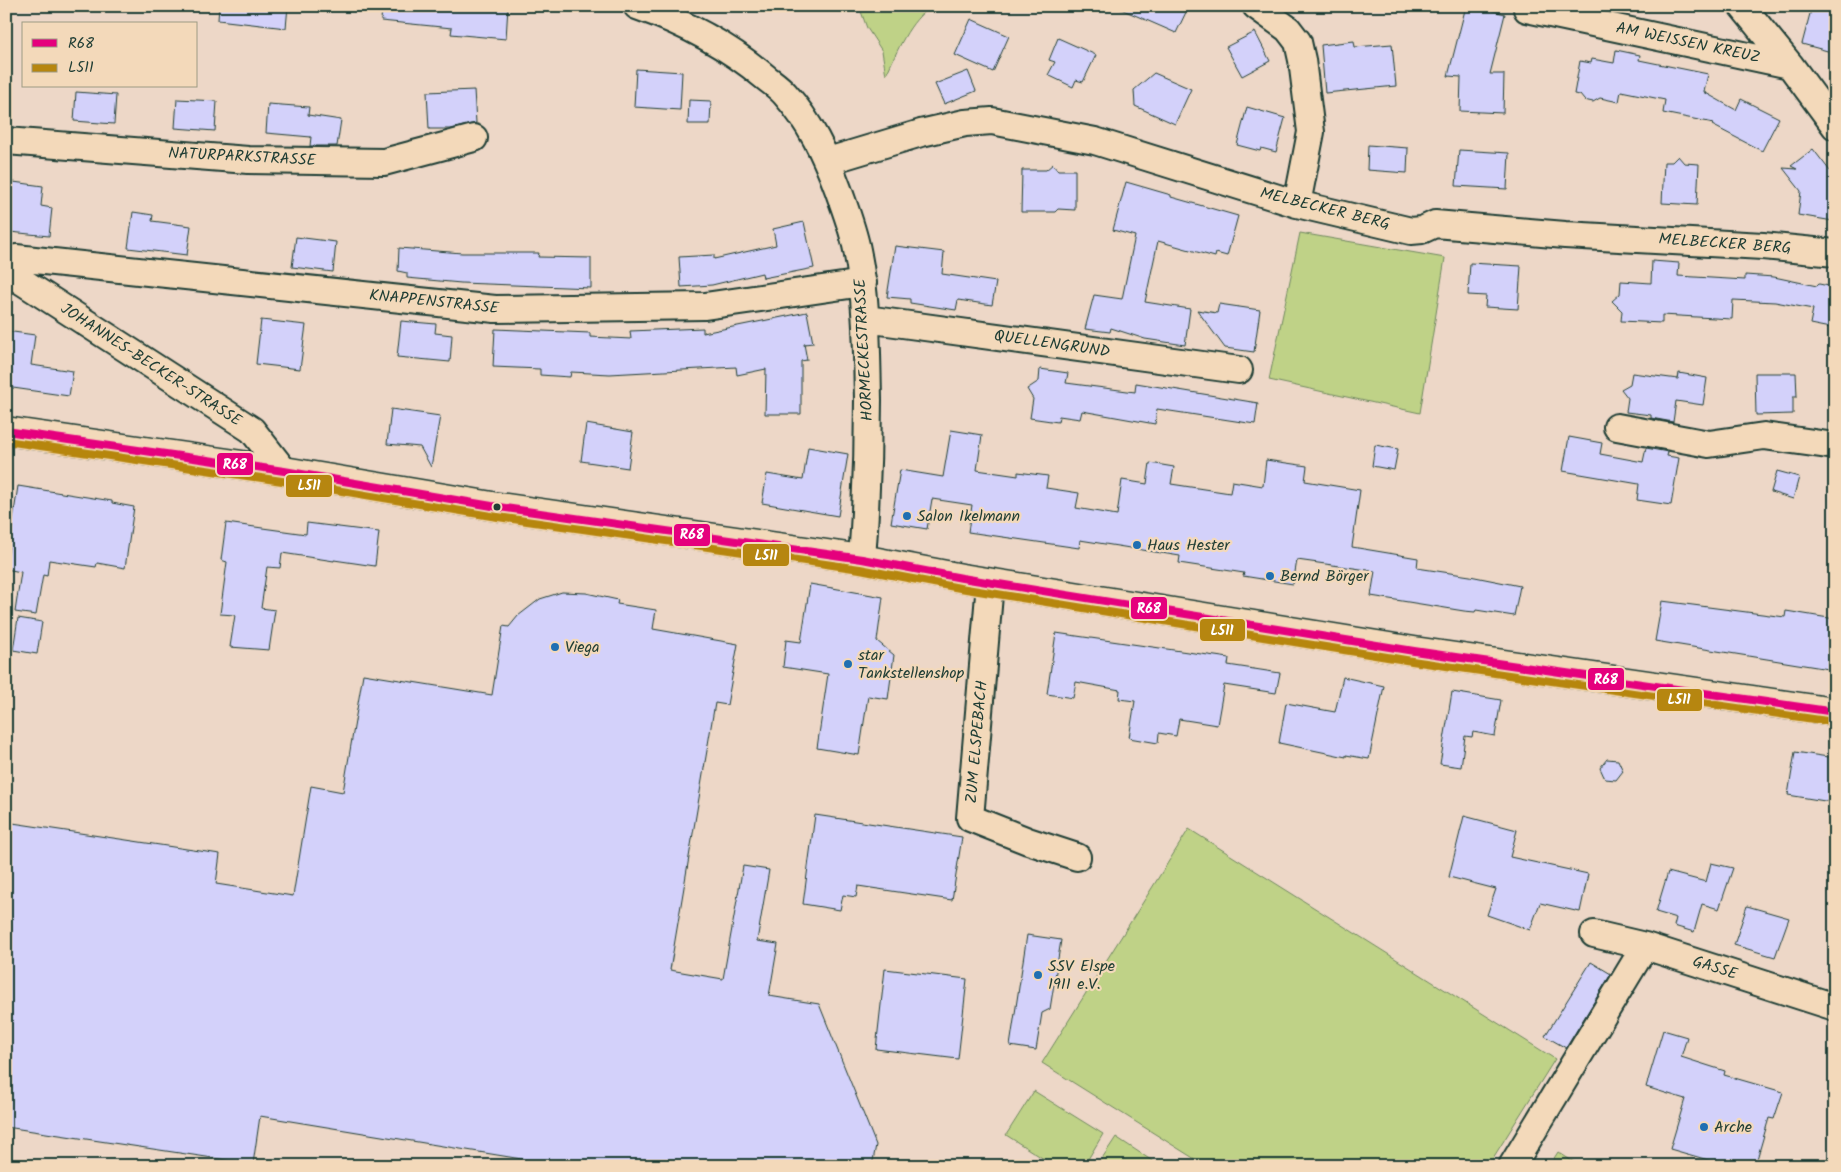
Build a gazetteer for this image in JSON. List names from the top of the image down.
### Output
{
  "streets": {
    "street": [
      "AM WEISSEN KREUZ",
      "NATURPARKSTRASSE",
      "MELBECKER BERG",
      "KNAPPENSTRASSE",
      "QUELLENGRUND",
      "HORMECKESTRASSE",
      "JOHANNES-BECKER-STRASSE",
      "ZUM ELSPEBACH",
      "GASSE"
    ]
  },
  "crossings": [
    ["MELBECKER BERG", "HORMECKESTRASSE"],
    ["KNAPPENSTRASSE", "HORMECKESTRASSE"],
    ["KNAPPENSTRASSE", "JOHANNES-BECKER-STRASSE"],
    ["QUELLENGRUND", "HORMECKESTRASSE"]
  ],
  "places": [
    "Salon Ikelmann",
    "Haus Hester",
    "Bernd Börger",
    "Viega",
    "star Tankstellenshop",
    "SSV Elspe 1911 e.V.",
    "Arche"
  ],
  "lines": ["transit line R68", "transit line L511"],
  "legend": ["R68", "L511"]
}
